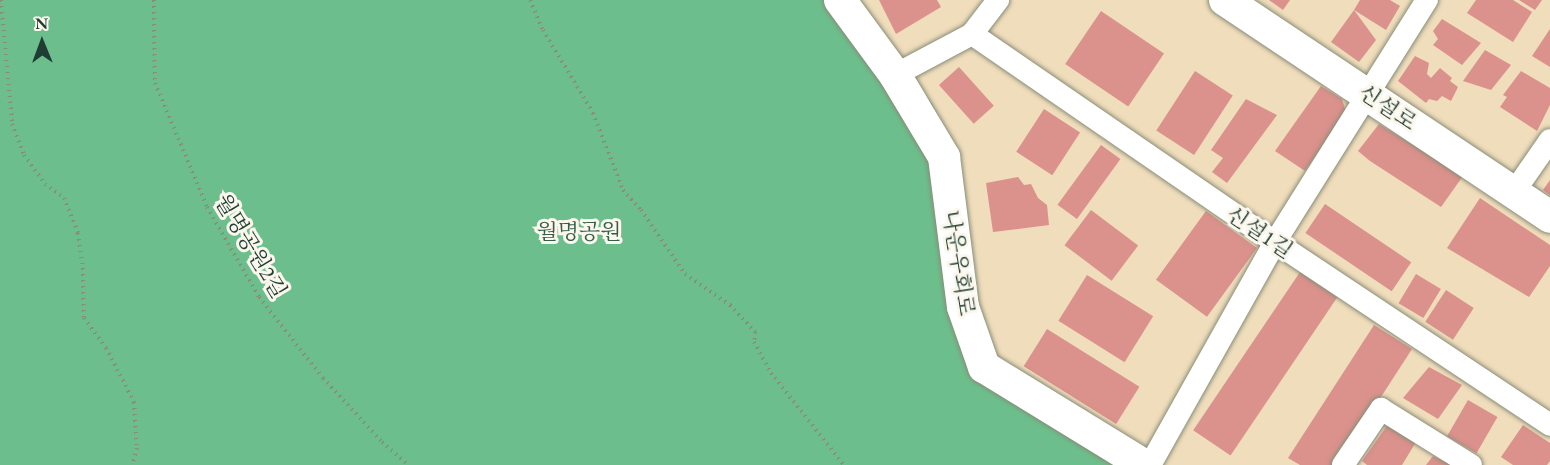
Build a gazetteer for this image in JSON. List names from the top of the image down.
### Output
{
  "streets": {
    "street": ["신설로", "신설1길", "나운우회로"],
    "path": ["월명공원2길"]
  },
  "parks": ["월명공원"],
  "north": "top"
}
